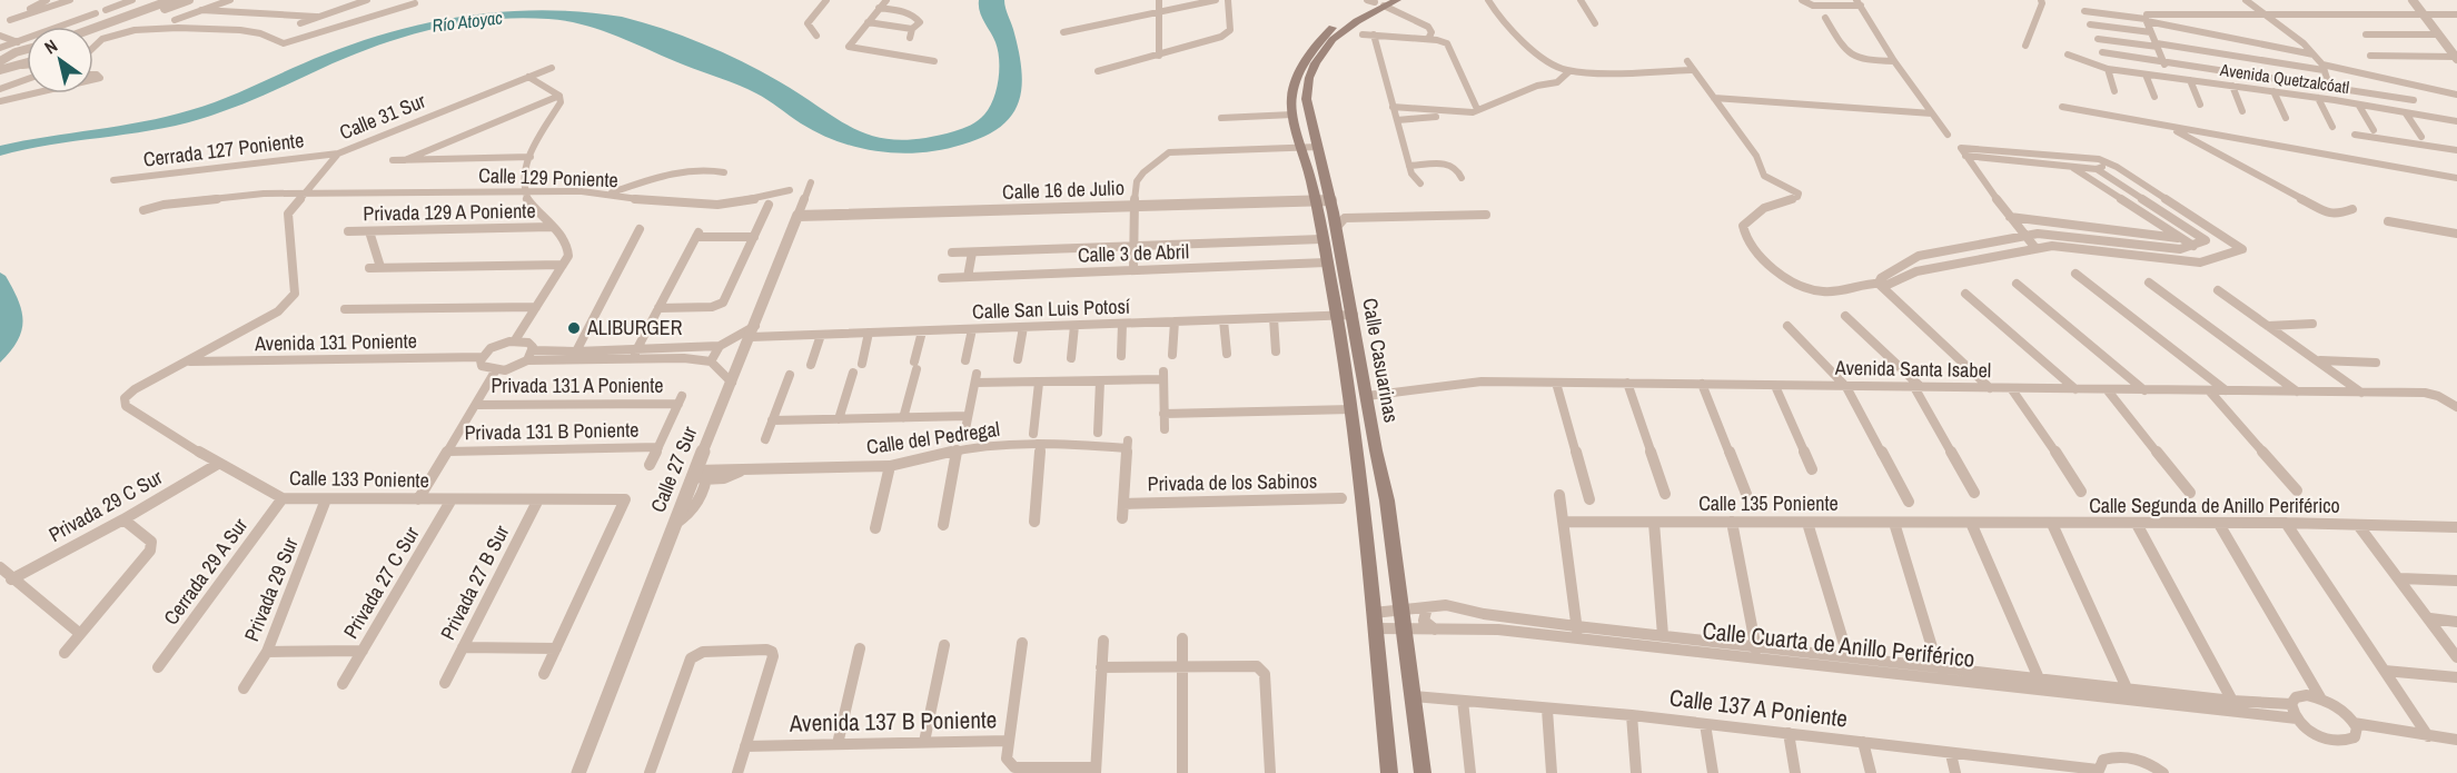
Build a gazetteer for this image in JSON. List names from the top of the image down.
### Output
{
  "streets": {
    "main road": ["Calle Casuarinas"],
    "street": [
      "Avenida Quetzalcóatl",
      "Calle 31 Sur",
      "Cerrada 127 Poniente",
      "Calle 129 Poniente",
      "Calle 16 de Julio",
      "Privada 129 A Poniente",
      "Calle 3 de Abril",
      "Calle San Luis Potosí",
      "Avenida 131 Poniente",
      "Avenida Santa Isabel",
      "Privada 131 A Poniente",
      "Privada 131 B Poniente",
      "Calle del Pedregal",
      "Calle 27 Sur",
      "Calle 133 Poniente",
      "Privada de los Sabinos",
      "Calle 135 Poniente",
      "Privada 29 C Sur",
      "Calle Segunda de Anillo Periférico",
      "Cerrada 29 A Sur",
      "Privada 27 C Sur",
      "Privada 27 B Sur",
      "Privada 29 Sur",
      "Calle Cuarta de Anillo Periférico",
      "Calle 137 A Poniente",
      "Avenida 137 B Poniente"
    ]
  },
  "crossings": [
    ["Calle 31 Sur", "Cerrada 127 Poniente"],
    ["Calle 31 Sur", "Calle 129 Poniente"],
    ["Calle 31 Sur", "Avenida 131 Poniente"],
    ["Calle 31 Sur", "Calle 133 Poniente"],
    ["Calle 16 de Julio", "Calle Casuarinas"],
    ["Calle 16 de Julio", "Calle 27 Sur"],
    ["Calle 3 de Abril", "Calle Casuarinas"],
    ["Calle San Luis Potosí", "Calle Casuarinas"],
    ["Calle San Luis Potosí", "Calle 27 Sur"],
    ["Calle Casuarinas", "Avenida Santa Isabel"],
    ["Calle Casuarinas", "Calle Cuarta de Anillo Periférico"],
    ["Calle Casuarinas", "Calle 137 A Poniente"],
    ["Privada 131 A Poniente", "Privada 131 B Poniente"],
    ["Calle del Pedregal", "Calle 27 Sur"],
    ["Calle del Pedregal", "Privada de los Sabinos"],
    ["Calle 133 Poniente", "Privada 29 C Sur"],
    ["Calle 133 Poniente", "Cerrada 29 A Sur"],
    ["Calle 133 Poniente", "Privada 27 C Sur"],
    ["Calle 133 Poniente", "Privada 27 B Sur"],
    ["Calle 133 Poniente", "Privada 29 Sur"],
    ["Calle 135 Poniente", "Calle Segunda de Anillo Periférico"]
  ],
  "water": ["Río Atoyac"],
  "places": ["ALIBURGER"],
  "north": "top left"
}
